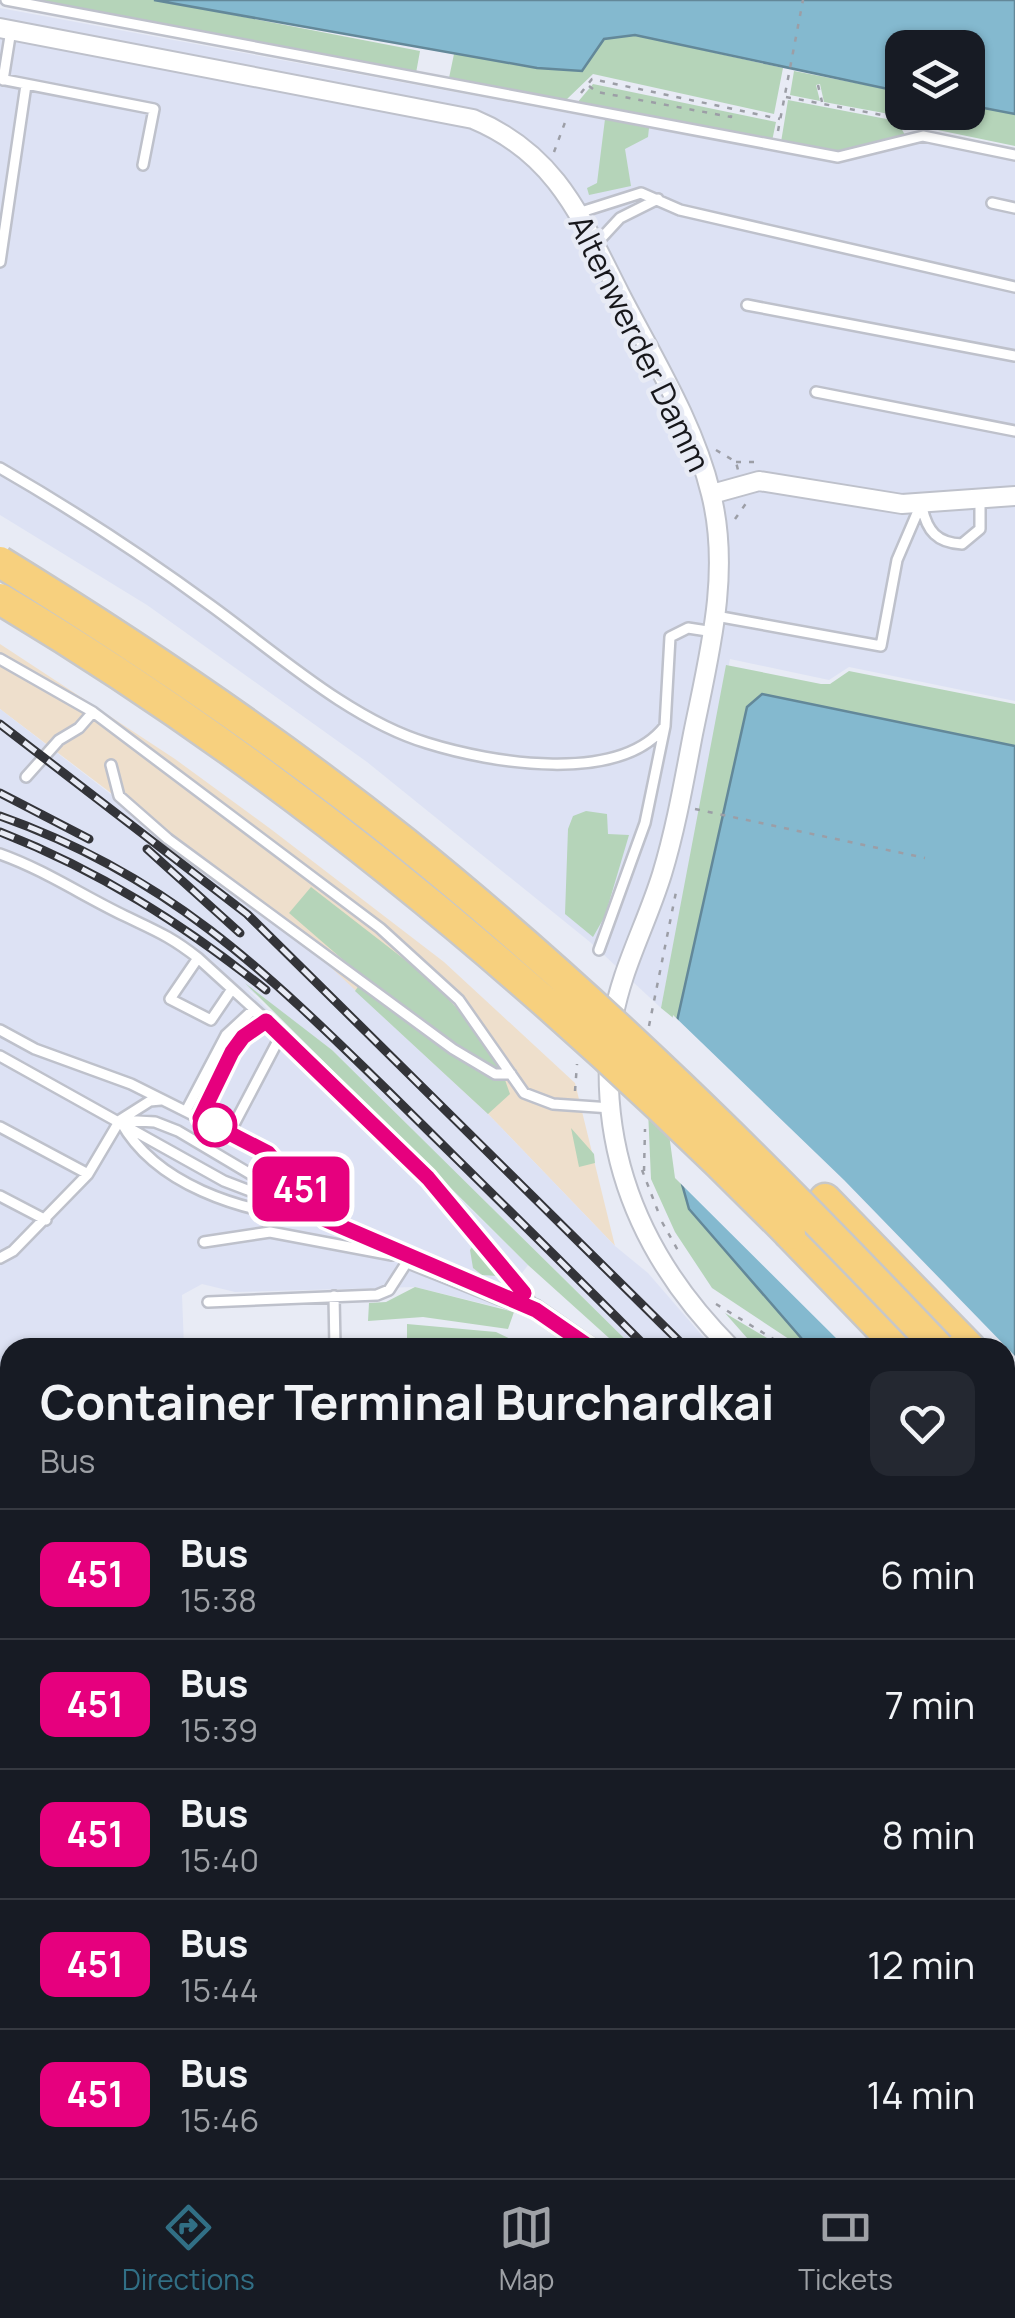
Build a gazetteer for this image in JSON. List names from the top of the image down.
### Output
{
  "streets": {
    "street": ["Altenwerder Damm"]
  },
  "lines": ["bus line 451"],
  "page": {
    "on_map": "451",
    "heading": ["Container Terminal Burchardkai", "Bus"],
    "list": [
      {
        "mark": "451",
        "name": "Bus",
        "note": "15:38",
        "value": "6 min"
      },
      {
        "mark": "451",
        "name": "Bus",
        "note": "15:39",
        "value": "7 min"
      },
      {
        "mark": "451",
        "name": "Bus",
        "note": "15:40",
        "value": "8 min"
      },
      {
        "mark": "451",
        "name": "Bus",
        "note": "15:44",
        "value": "12 min"
      },
      {
        "mark": "451",
        "name": "Bus",
        "note": "15:46",
        "value": "14 min"
      }
    ],
    "tabs": ["Directions", "Map", "Tickets"]
  }
}
